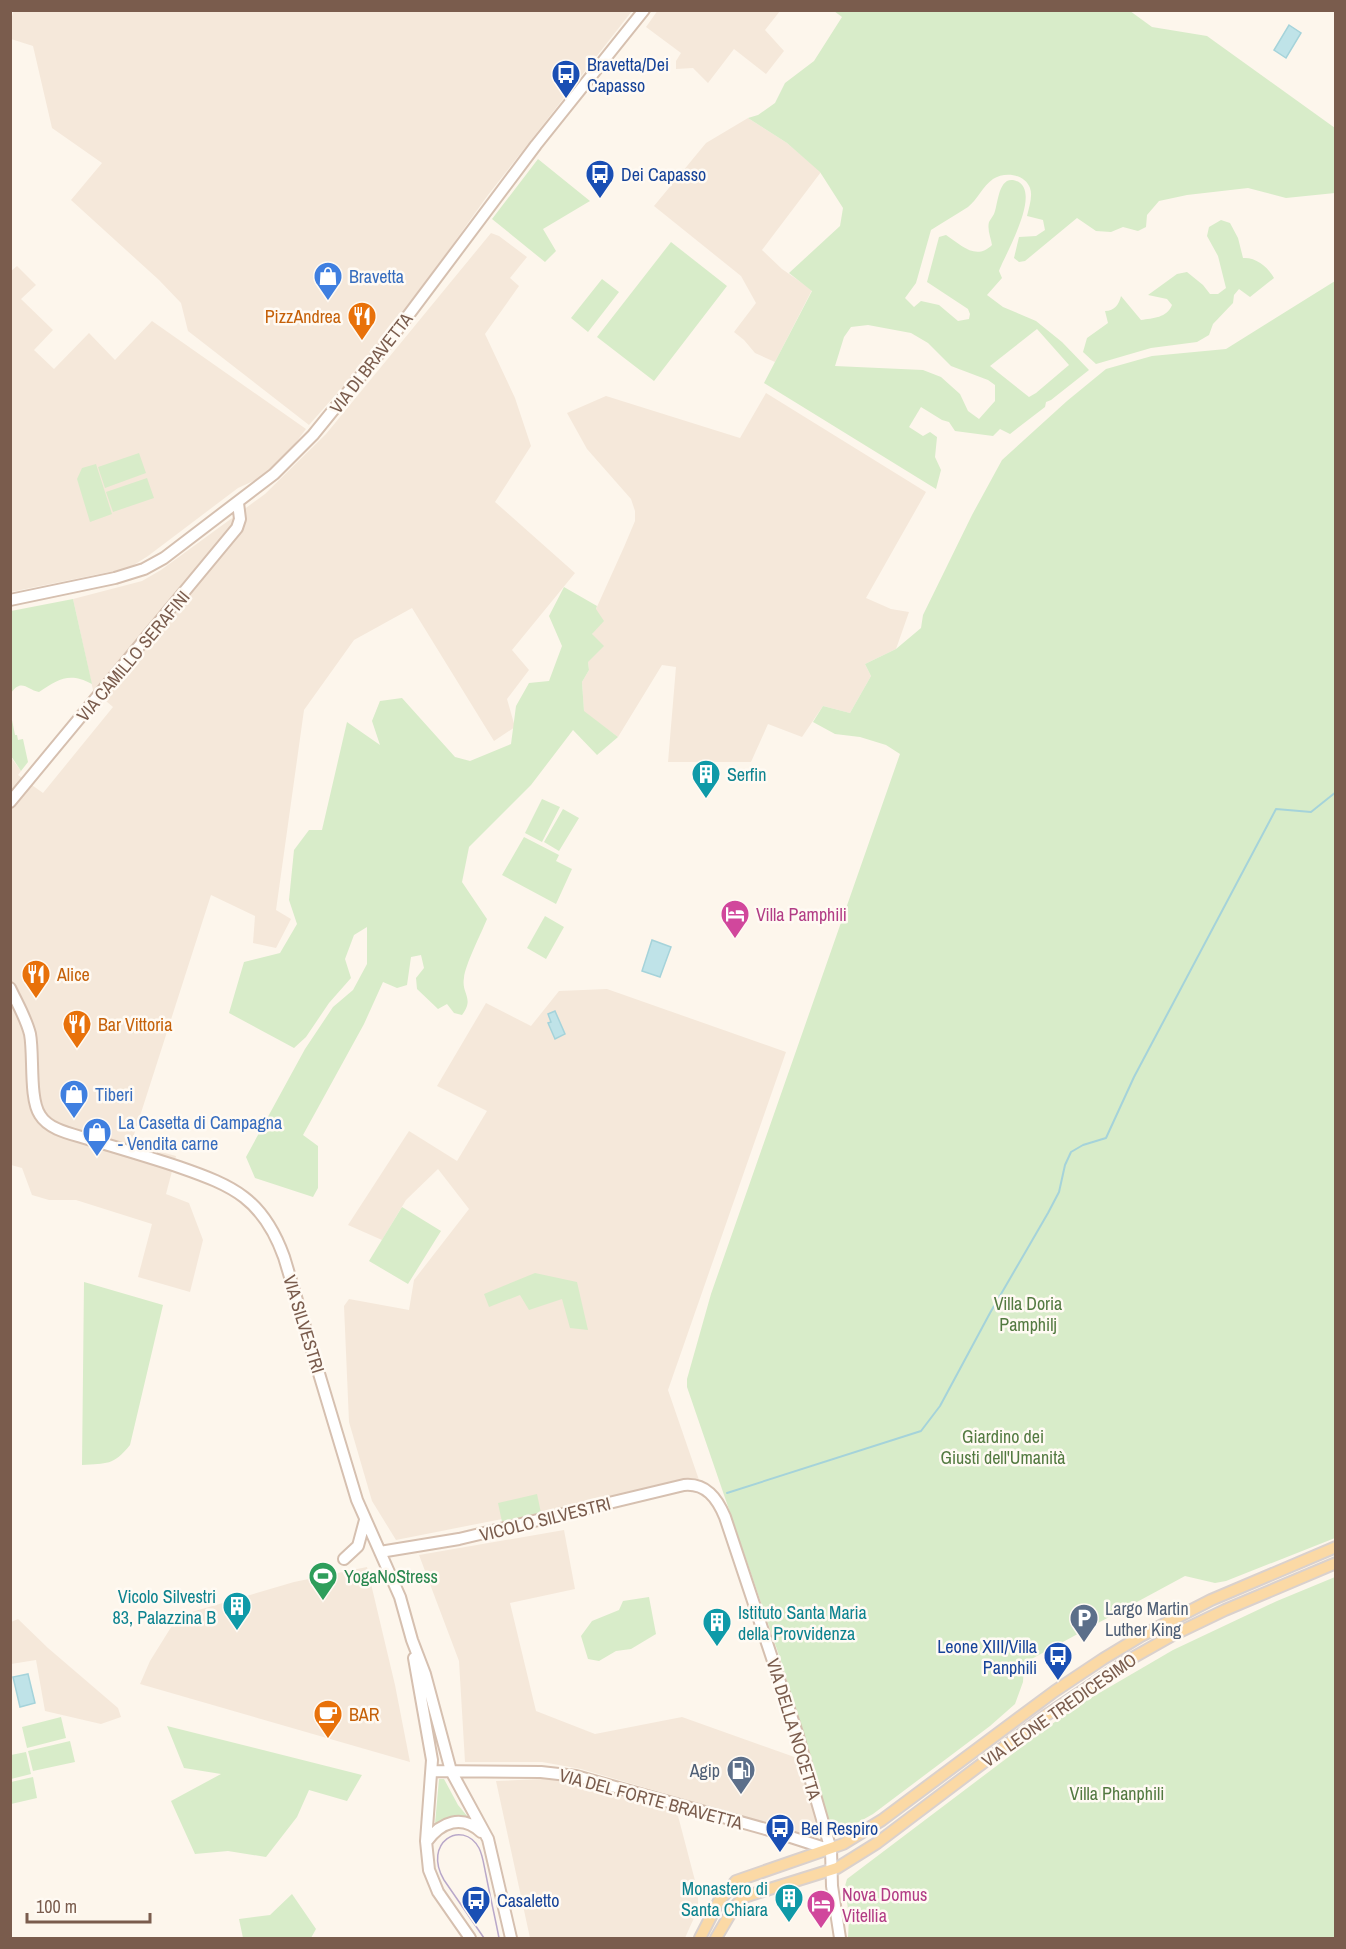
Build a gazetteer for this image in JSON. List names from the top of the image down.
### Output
{
  "streets": {
    "main road": [
      "VIA DI BRAVETTA",
      "VIA CAMILLO SERAFINI",
      "VIA SILVESTRI",
      "VICOLO SILVESTRI",
      "VIA LEONE TREDICESIMO",
      "VIA DELLA NOCETTA",
      "VIA DEL FORTE BRAVETTA"
    ]
  },
  "crossings": [
    ["VIA DI BRAVETTA", "VIA CAMILLO SERAFINI"],
    ["VIA SILVESTRI", "VICOLO SILVESTRI"],
    ["VIA SILVESTRI", "VIA DEL FORTE BRAVETTA"],
    ["VICOLO SILVESTRI", "VIA DELLA NOCETTA"],
    ["VIA LEONE TREDICESIMO", "VIA DELLA NOCETTA"],
    ["VIA LEONE TREDICESIMO", "VIA DEL FORTE BRAVETTA"],
    ["VIA DELLA NOCETTA", "VIA DEL FORTE BRAVETTA"]
  ],
  "parks": ["Villa Doria Pamphilj", "Giardino dei Giusti dell'Umanità", "Villa Phanphili"],
  "places": {
    "bus stop": [
      "Bravetta/Dei Capasso",
      "Dei Capasso",
      "Leone XIII/Villa Panphili",
      "Bel Respiro",
      "Casaletto"
    ],
    "shop": ["Bravetta", "Tiberi", "La Casetta di Campagna - Vendita carne"],
    "restaurant": ["PizzAndrea", "Alice", "Bar Vittoria"],
    "building": [
      "Serfin",
      "Vicolo Silvestri 83, Palazzina B",
      "Istituto Santa Maria della Provvidenza",
      "Monastero di Santa Chiara"
    ],
    "hotel": ["Villa Pamphili", "Nova Domus Vitellia"],
    "sports": ["YogaNoStress"],
    "parking": ["Largo Martin Luther King"],
    "cafe": ["BAR"],
    "fuel station": ["Agip"]
  },
  "scale_bar": "100 m"
}
